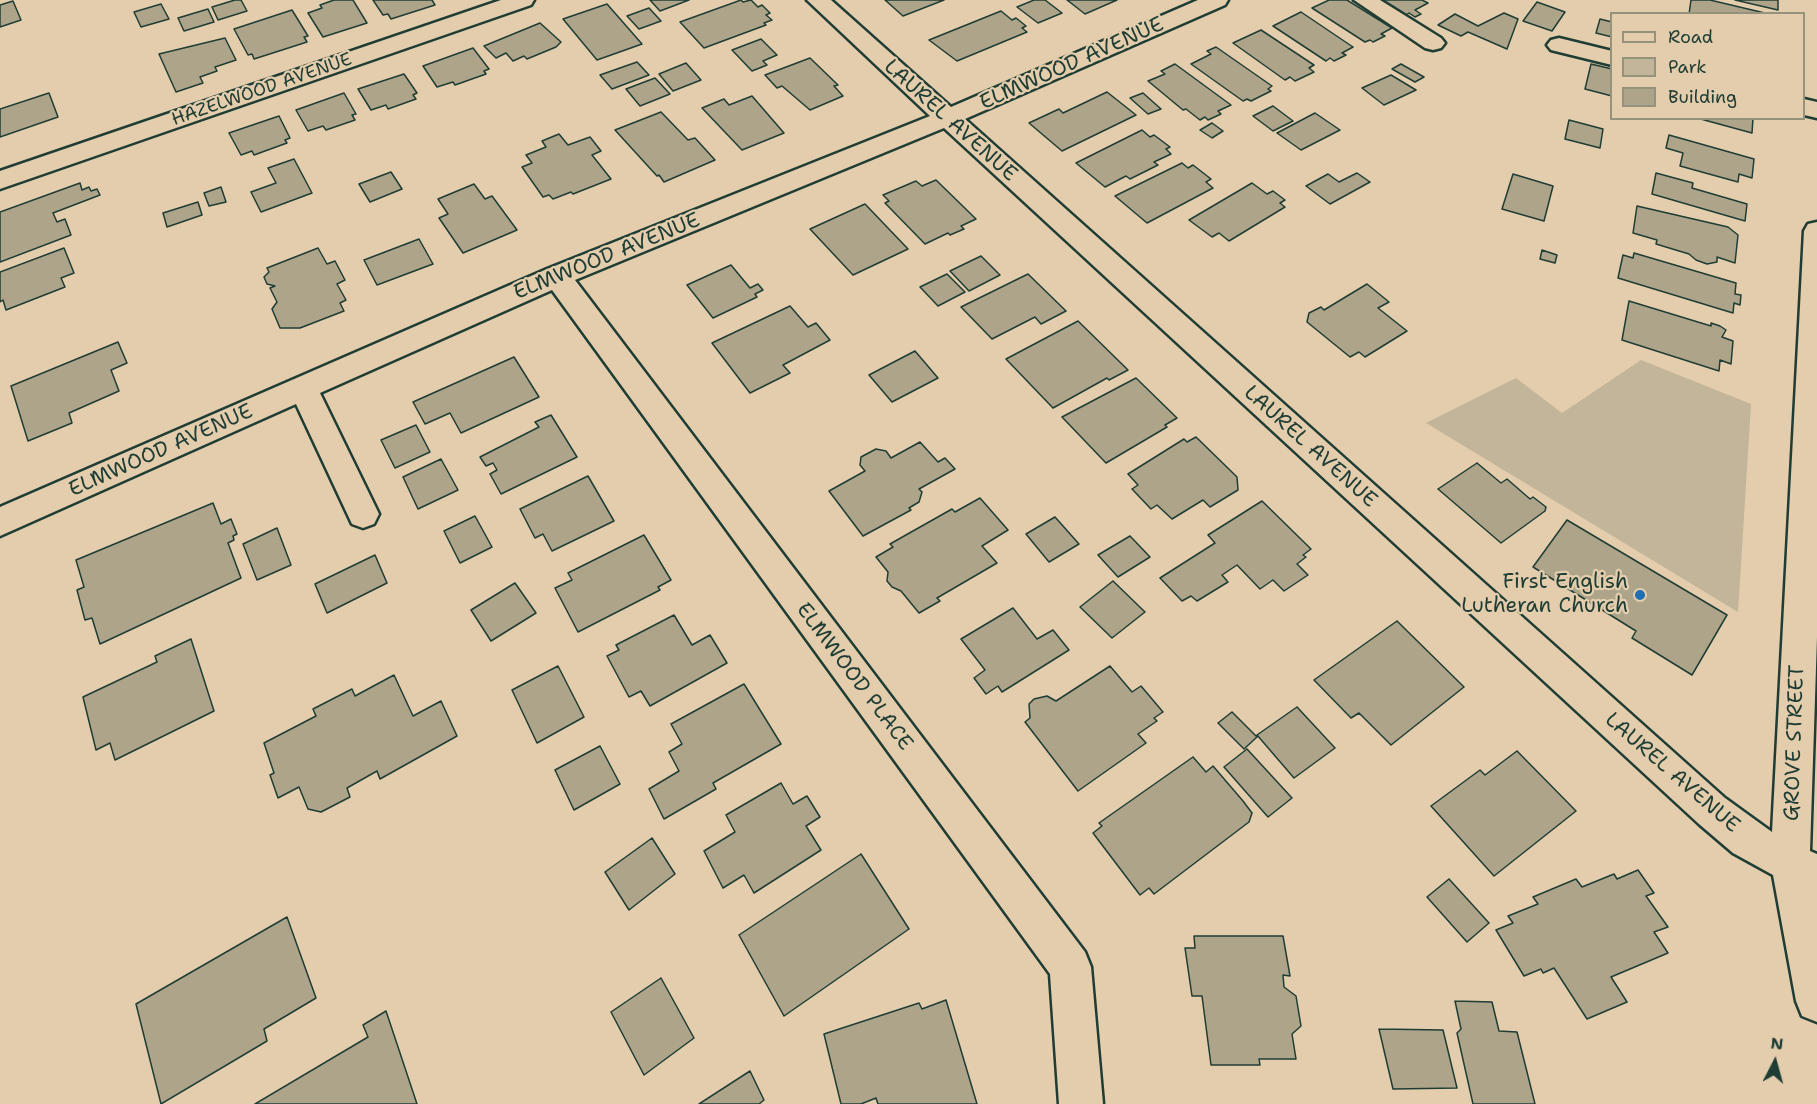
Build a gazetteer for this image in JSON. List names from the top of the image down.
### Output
{
  "streets": {
    "street": [
      "ELMWOOD AVENUE",
      "HAZELWOOD AVENUE",
      "LAUREL AVENUE",
      "ELMWOOD PLACE",
      "GROVE STREET"
    ]
  },
  "crossings": [
    ["ELMWOOD AVENUE", "LAUREL AVENUE"],
    ["ELMWOOD AVENUE", "ELMWOOD PLACE"],
    ["LAUREL AVENUE", "GROVE STREET"]
  ],
  "places": ["First English Lutheran Church"],
  "legend": ["Road", "Park", "Building"],
  "north": "top"
}
